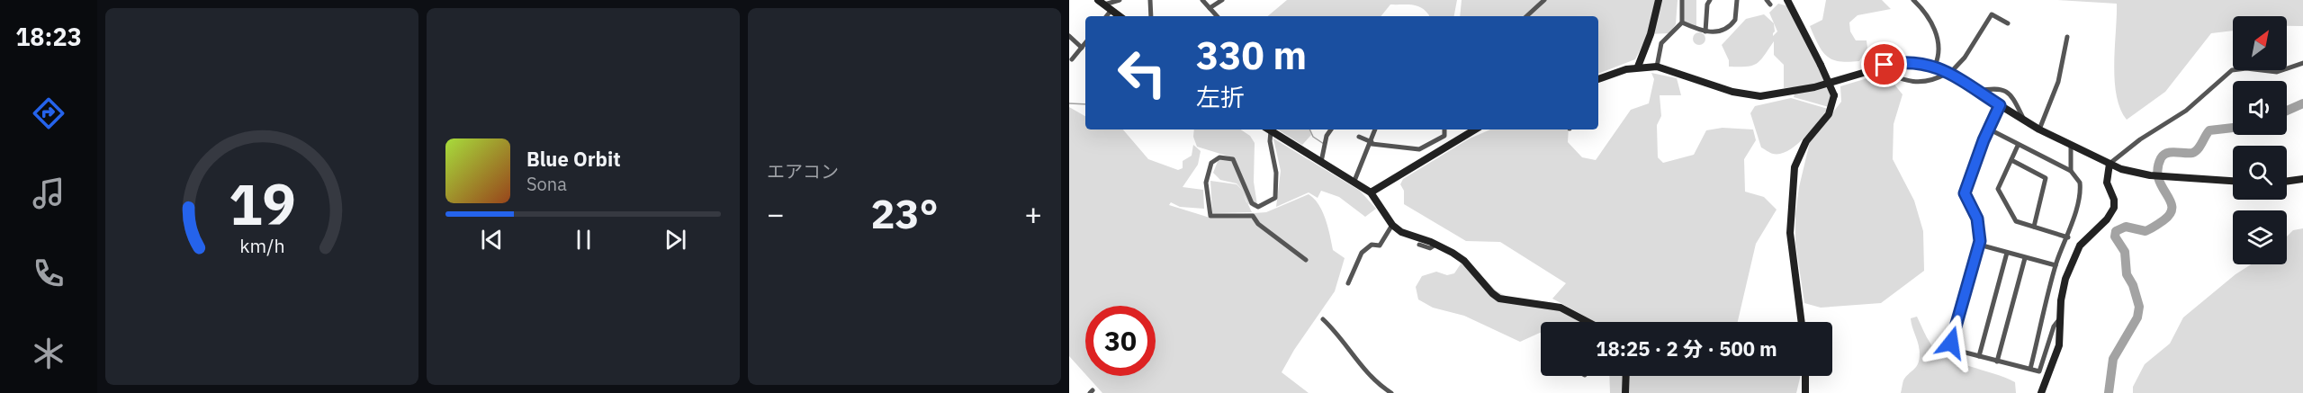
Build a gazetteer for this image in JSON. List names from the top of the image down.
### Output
{
  "north": "top right",
  "page": {
    "tabs": "18:23",
    "tile": "エアコン",
    "turn": ["330 m", "左折"],
    "song": ["Blue Orbit", "Sona"],
    "heat": ["−", "23°", "+"],
    "limit": "30",
    "trip": "18:25 · 2 分 · 500 m",
    "gauge": ["19", "km/h"]
  }
}
